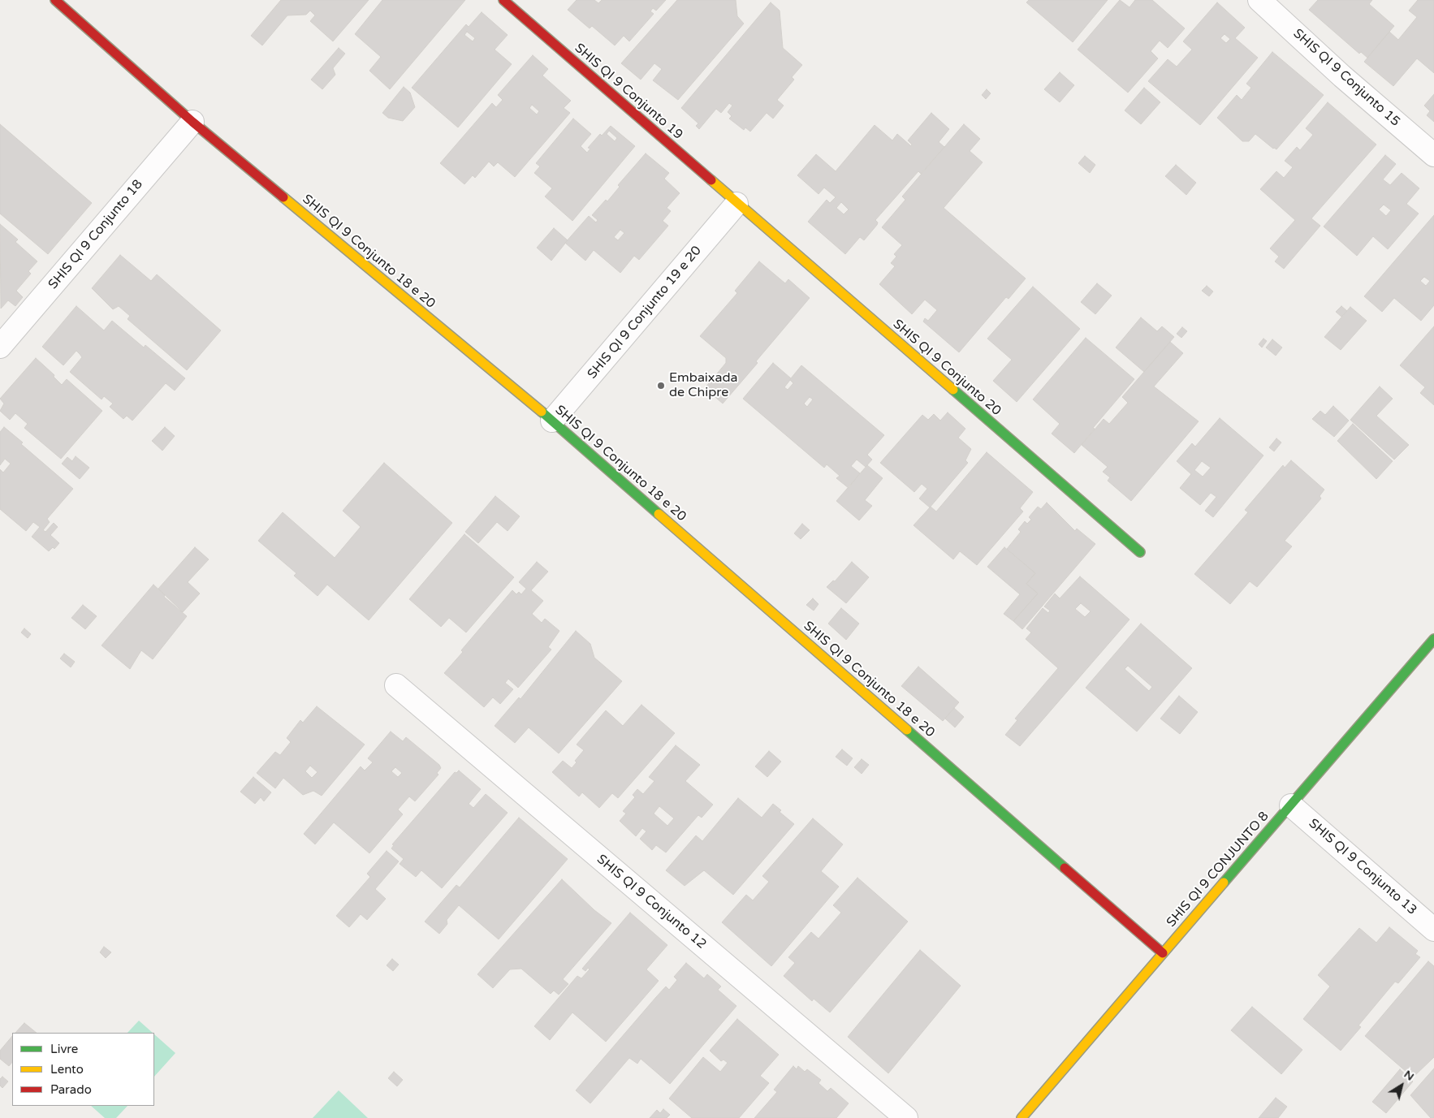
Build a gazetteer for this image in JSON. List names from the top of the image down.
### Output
{
  "streets": {
    "street": [
      "SHIS QI 9 Conjunto 15",
      "SHIS QI 9 Conjunto 19",
      "SHIS QI 9 Conjunto 18",
      "SHIS QI 9 Conjunto 18 e 20",
      "SHIS QI 9 Conjunto 19 e 20",
      "SHIS QI 9 Conjunto 20",
      "SHIS QI 9 Conjunto 13",
      "SHIS QI 9 CONJUNTO 8",
      "SHIS QI 9 Conjunto 12"
    ]
  },
  "crossings": [
    ["SHIS QI 9 Conjunto 19", "SHIS QI 9 Conjunto 19 e 20"],
    ["SHIS QI 9 Conjunto 19", "SHIS QI 9 Conjunto 20"],
    ["SHIS QI 9 Conjunto 18", "SHIS QI 9 Conjunto 18 e 20"],
    ["SHIS QI 9 Conjunto 18 e 20", "SHIS QI 9 Conjunto 19 e 20"],
    ["SHIS QI 9 Conjunto 18 e 20", "SHIS QI 9 CONJUNTO 8"],
    ["SHIS QI 9 Conjunto 19 e 20", "SHIS QI 9 Conjunto 20"],
    ["SHIS QI 9 Conjunto 13", "SHIS QI 9 CONJUNTO 8"]
  ],
  "places": ["Embaixada de Chipre"],
  "legend": ["Livre", "Lento", "Parado"],
  "north": "top right"
}
